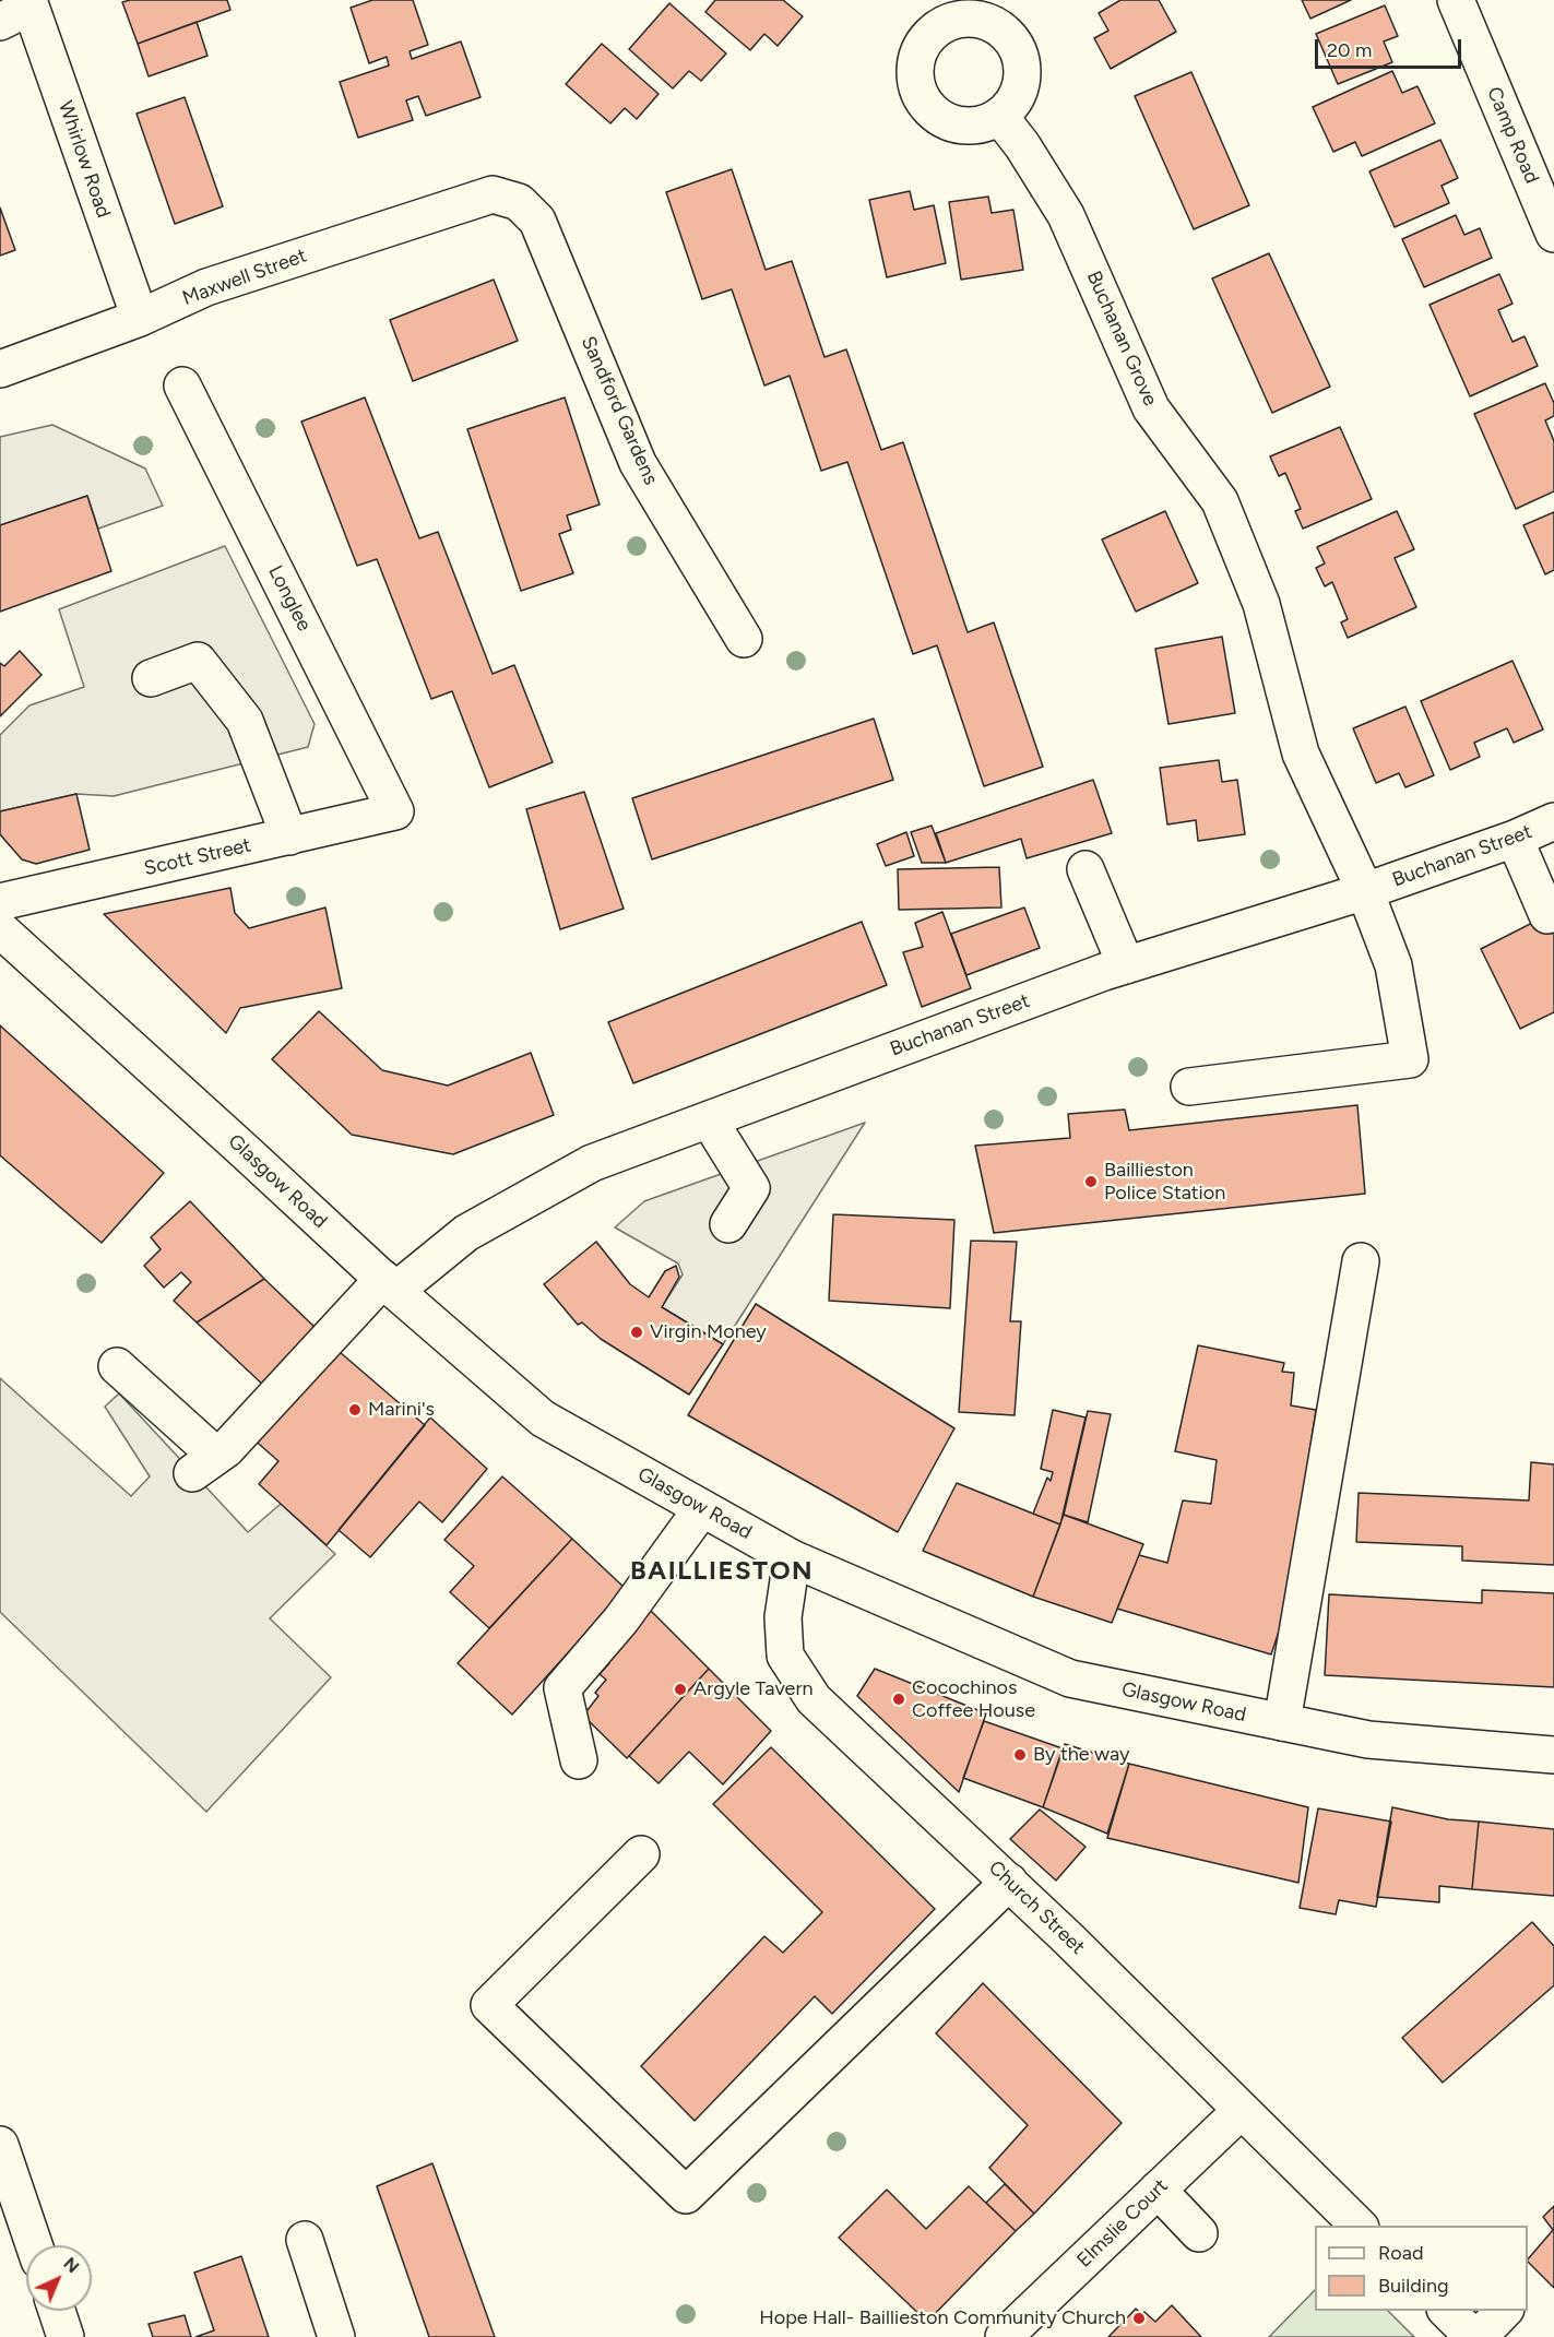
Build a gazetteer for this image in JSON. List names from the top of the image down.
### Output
{
  "streets": {
    "street": [
      "Camp Road",
      "Whirlow Road",
      "Maxwell Street",
      "Buchanan Grove",
      "Sandford Gardens",
      "Longlee",
      "Buchanan Street",
      "Scott Street",
      "Glasgow Road",
      "Church Street",
      "Elmslie Court"
    ]
  },
  "crossings": [
    ["Whirlow Road", "Maxwell Street"],
    ["Maxwell Street", "Sandford Gardens"],
    ["Buchanan Grove", "Buchanan Street"],
    ["Longlee", "Scott Street"],
    ["Buchanan Street", "Glasgow Road"],
    ["Glasgow Road", "Church Street"],
    ["Church Street", "Elmslie Court"]
  ],
  "districts": ["BAILLIESTON"],
  "places": [
    "Baillieston Police Station",
    "Virgin Money",
    "Marini's",
    "Argyle Tavern",
    "Cocochinos Coffee House",
    "By the way",
    "Hope Hall- Baillieston Community Church"
  ],
  "legend": ["Road", "Building"],
  "scale_bar": "20 m",
  "north": "top right"
}
